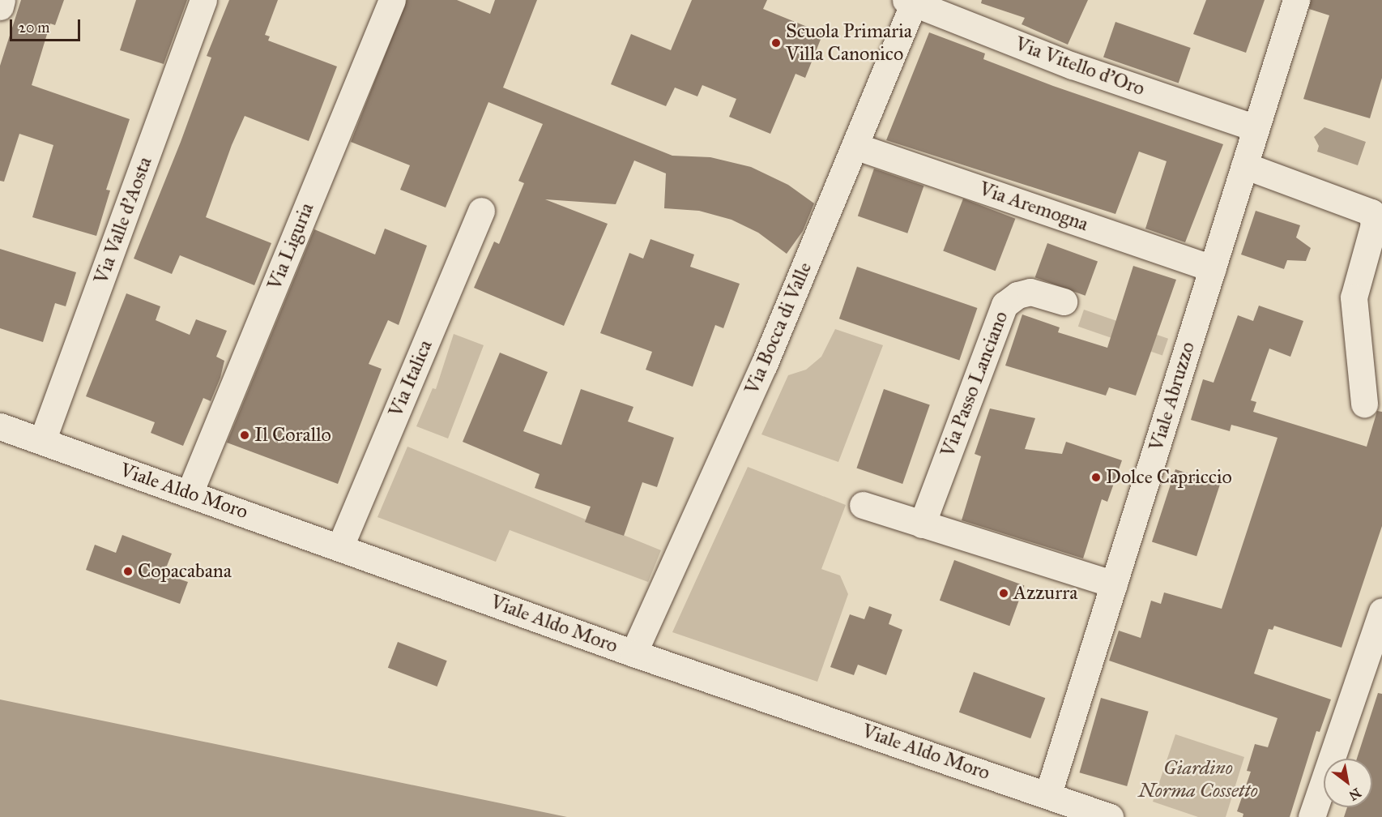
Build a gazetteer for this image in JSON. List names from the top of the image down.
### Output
{
  "streets": {
    "street": [
      "Via Vitello d'Oro",
      "Via Aremogna",
      "Via Valle d'Aosta",
      "Via Liguria",
      "Via Bocca di Valle",
      "Via Italica",
      "Via Passo Lanciano",
      "Viale Abruzzo",
      "Viale Aldo Moro"
    ]
  },
  "crossings": [
    ["Via Vitello d'Oro", "Via Bocca di Valle"],
    ["Via Vitello d'Oro", "Viale Abruzzo"],
    ["Via Aremogna", "Via Bocca di Valle"],
    ["Via Aremogna", "Viale Abruzzo"],
    ["Via Valle d'Aosta", "Viale Aldo Moro"],
    ["Via Liguria", "Viale Aldo Moro"],
    ["Via Bocca di Valle", "Viale Aldo Moro"],
    ["Via Italica", "Viale Aldo Moro"],
    ["Viale Abruzzo", "Viale Aldo Moro"]
  ],
  "parks": ["Giardino Norma Cossetto"],
  "places": [
    "Scuola Primaria Villa Canonico",
    "Il Corallo",
    "Dolce Capriccio",
    "Copacabana",
    "Azzurra"
  ],
  "scale_bar": "20 m",
  "north": "bottom right"
}
